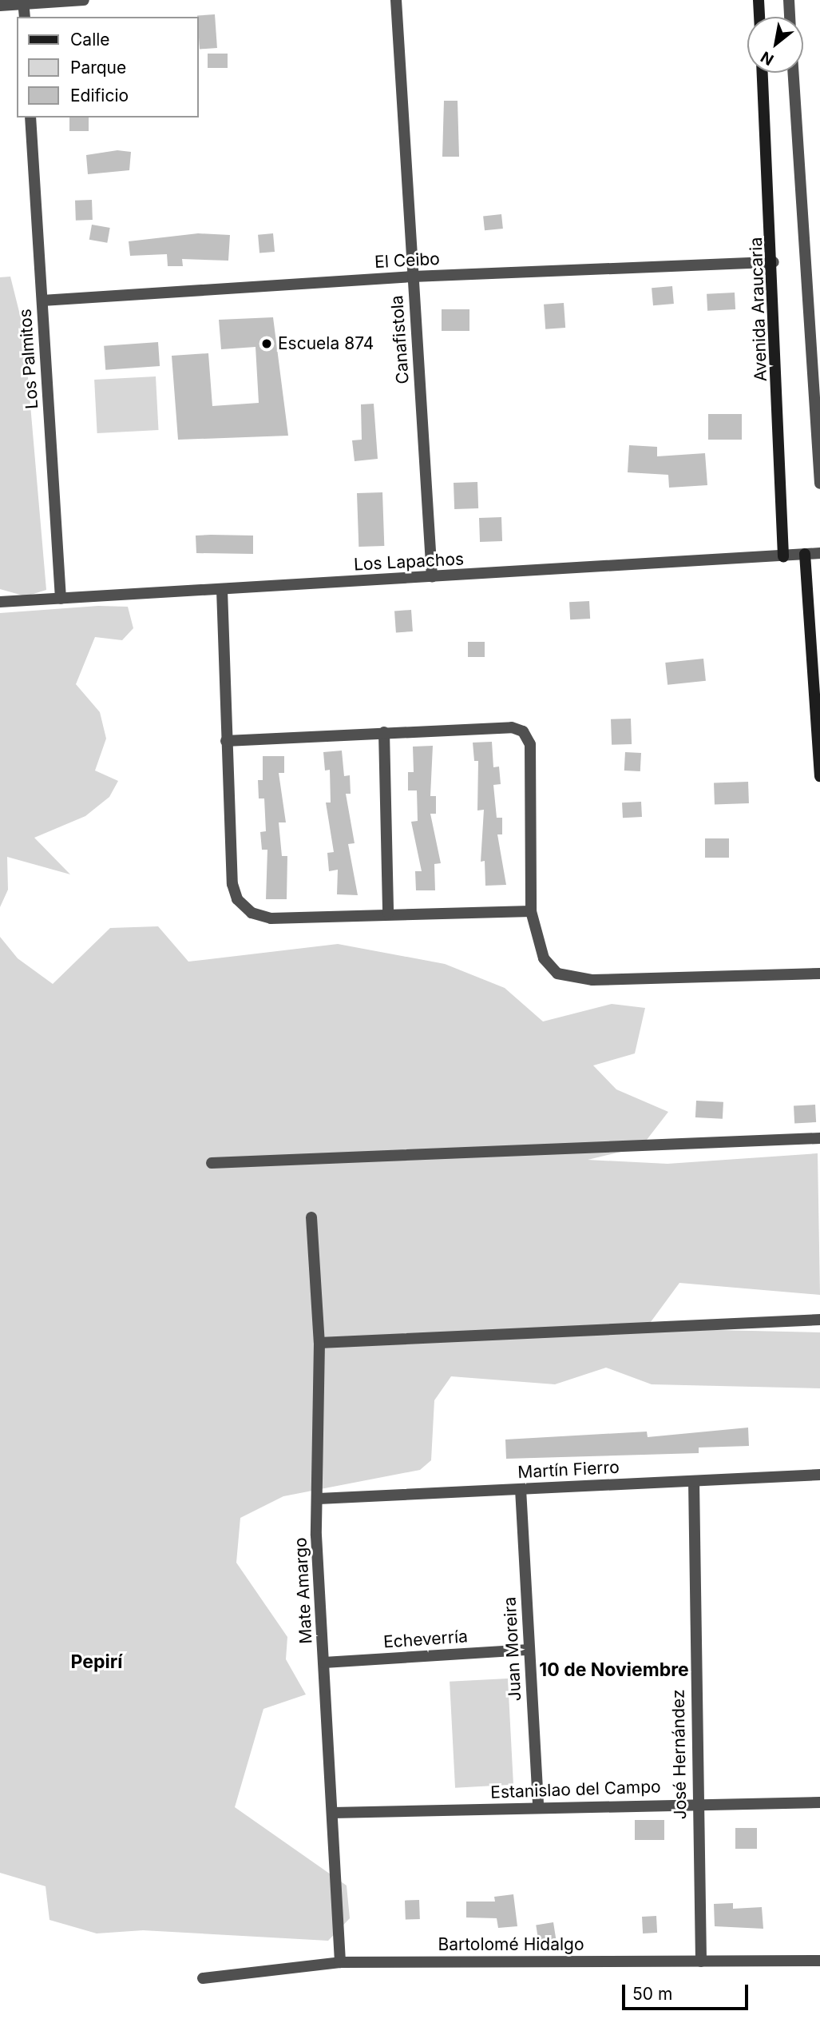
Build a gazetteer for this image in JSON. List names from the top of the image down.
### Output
{
  "streets": {
    "main road": ["Avenida Araucaria"],
    "street": [
      "El Ceibo",
      "Canafistola",
      "Los Palmitos",
      "Los Lapachos",
      "Martín Fierro",
      "Mate Amargo",
      "Echeverría",
      "Juan Moreira",
      "José Hernández",
      "Estanislao del Campo",
      "Bartolomé Hidalgo"
    ]
  },
  "crossings": [
    ["El Ceibo", "Avenida Araucaria"],
    ["El Ceibo", "Canafistola"],
    ["El Ceibo", "Los Palmitos"],
    ["Avenida Araucaria", "Los Lapachos"],
    ["Canafistola", "Los Lapachos"],
    ["Los Palmitos", "Los Lapachos"],
    ["Martín Fierro", "Mate Amargo"],
    ["Martín Fierro", "Juan Moreira"],
    ["Martín Fierro", "José Hernández"],
    ["Mate Amargo", "Echeverría"],
    ["Mate Amargo", "Estanislao del Campo"],
    ["Mate Amargo", "Bartolomé Hidalgo"],
    ["Echeverría", "Juan Moreira"],
    ["Juan Moreira", "Estanislao del Campo"],
    ["José Hernández", "Estanislao del Campo"],
    ["José Hernández", "Bartolomé Hidalgo"]
  ],
  "districts": ["Pepirí", "10 de Noviembre"],
  "places": ["Escuela 874"],
  "legend": ["Calle", "Parque", "Edificio"],
  "scale_bar": "50 m",
  "north": "bottom left"
}
